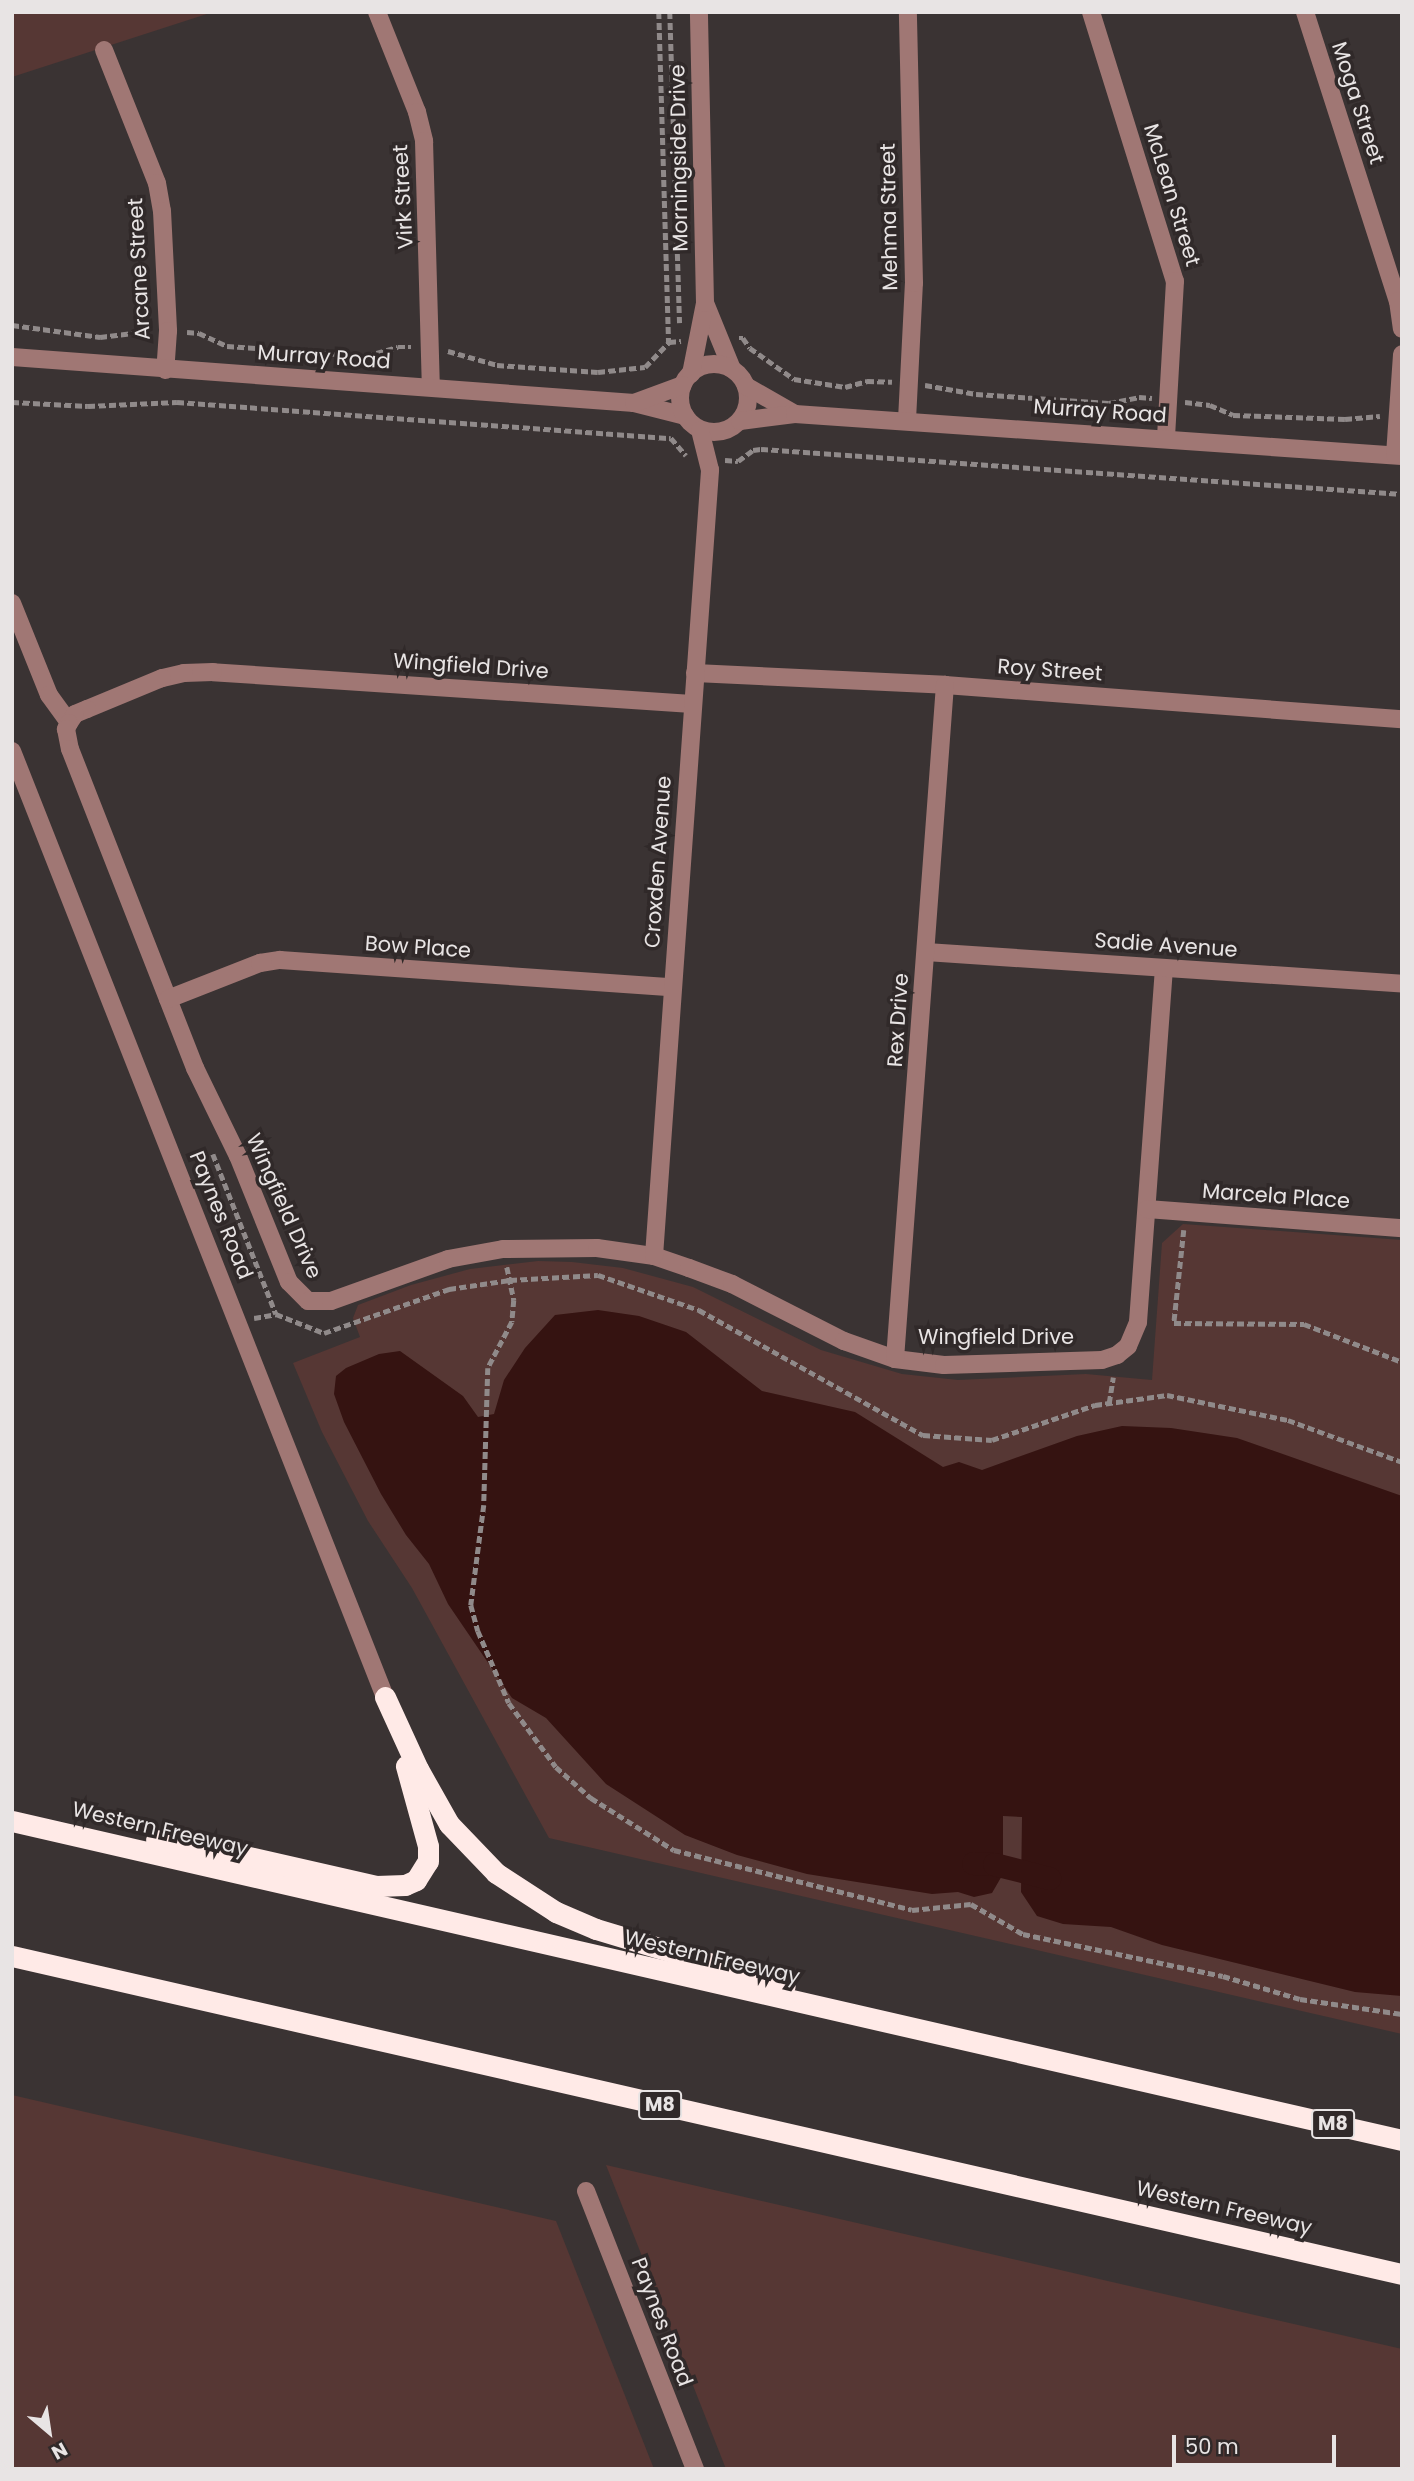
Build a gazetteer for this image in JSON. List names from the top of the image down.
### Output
{
  "streets": {
    "highway": ["Western Freeway", "M8"],
    "street": [
      "Moga Street",
      "Morningside Drive",
      "McLean Street",
      "Virk Street",
      "Mehma Street",
      "Arcane Street",
      "Murray Road",
      "Wingfield Drive",
      "Roy Street",
      "Croxden Avenue",
      "Sadie Avenue",
      "Bow Place",
      "Rex Drive",
      "Marcela Place",
      "Paynes Road"
    ]
  },
  "crossings": [
    ["Morningside Drive", "Murray Road"],
    ["Morningside Drive", "Croxden Avenue"],
    ["McLean Street", "Murray Road"],
    ["Virk Street", "Murray Road"],
    ["Mehma Street", "Murray Road"],
    ["Arcane Street", "Murray Road"],
    ["Murray Road", "Croxden Avenue"],
    ["Wingfield Drive", "Croxden Avenue"],
    ["Wingfield Drive", "Sadie Avenue"],
    ["Wingfield Drive", "Bow Place"],
    ["Wingfield Drive", "Rex Drive"],
    ["Wingfield Drive", "Marcela Place"],
    ["Roy Street", "Croxden Avenue"],
    ["Roy Street", "Rex Drive"],
    ["Croxden Avenue", "Bow Place"],
    ["Sadie Avenue", "Rex Drive"]
  ],
  "scale_bar": "50 m",
  "north": "bottom right"
}
